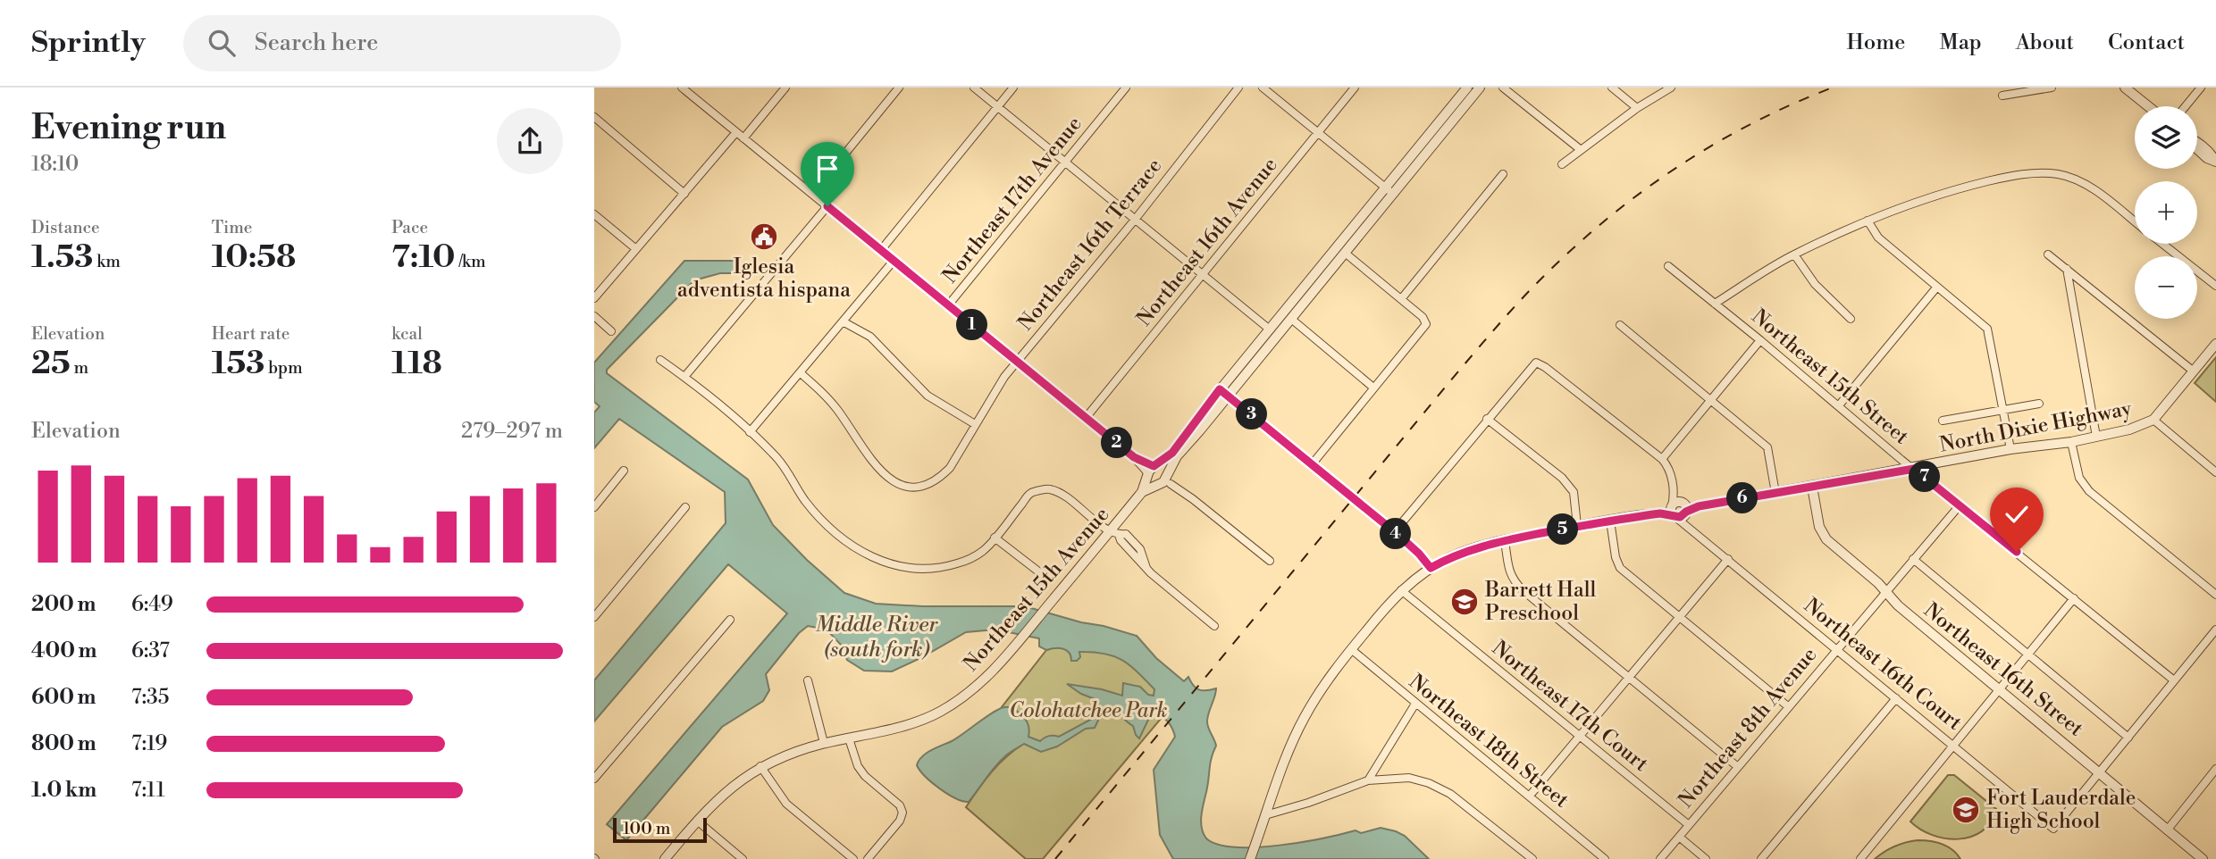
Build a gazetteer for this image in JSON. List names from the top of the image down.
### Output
{
  "streets": {
    "street": [
      "Northeast 17th Avenue",
      "Northeast 16th Avenue",
      "Northeast 16th Terrace",
      "Northeast 15th Street",
      "North Dixie Highway",
      "Northeast 15th Avenue",
      "Northeast 16th Court",
      "Northeast 16th Street",
      "Northeast 17th Court",
      "Northeast 8th Avenue",
      "Northeast 18th Street"
    ]
  },
  "crossings": [
    ["Northeast 15th Street", "North Dixie Highway"],
    ["Northeast 15th Street", "Northeast 8th Avenue"],
    ["North Dixie Highway", "Northeast 16th Court"],
    ["North Dixie Highway", "Northeast 16th Street"],
    ["North Dixie Highway", "Northeast 17th Court"],
    ["North Dixie Highway", "Northeast 18th Street"],
    ["Northeast 16th Court", "Northeast 16th Street"],
    ["Northeast 16th Court", "Northeast 8th Avenue"],
    ["Northeast 16th Street", "Northeast 8th Avenue"],
    ["Northeast 17th Court", "Northeast 8th Avenue"]
  ],
  "water": ["Middle River (south fork)"],
  "parks": ["Colohatchee Park"],
  "places": {
    "public building": ["Iglesia adventista hispana"],
    "school or university": ["Barrett Hall Preschool", "Fort Lauderdale High School"]
  },
  "scale_bar": "100 m",
  "page": {
    "header": "Sprintly",
    "search": "Search here",
    "nav": [
      "Home",
      "Map",
      "About",
      "Contact"
    ],
    "heading": ["Evening run", "18:10"],
    "map_buttons": ["+", "−"],
    "stats": [
      ["Distance", "1.53 km"],
      ["Time", "10:58"],
      ["Pace", "7:10 /km"],
      ["Elevation", "25 m"],
      ["Heart rate", "153 bpm"],
      ["kcal", "118"]
    ],
    "pins": [
      "1",
      "3",
      "2",
      "7",
      "6",
      "5",
      "4"
    ],
    "chart": ["Elevation", "279–297 m"],
    "list": [
      {
        "name": "200 m",
        "note": "6:49"
      },
      {
        "name": "400 m",
        "note": "6:37"
      },
      {
        "name": "600 m",
        "note": "7:35"
      },
      {
        "name": "800 m",
        "note": "7:19"
      },
      {
        "name": "1.0 km",
        "note": "7:11"
      }
    ],
    "scale": "100 m"
  }
}
